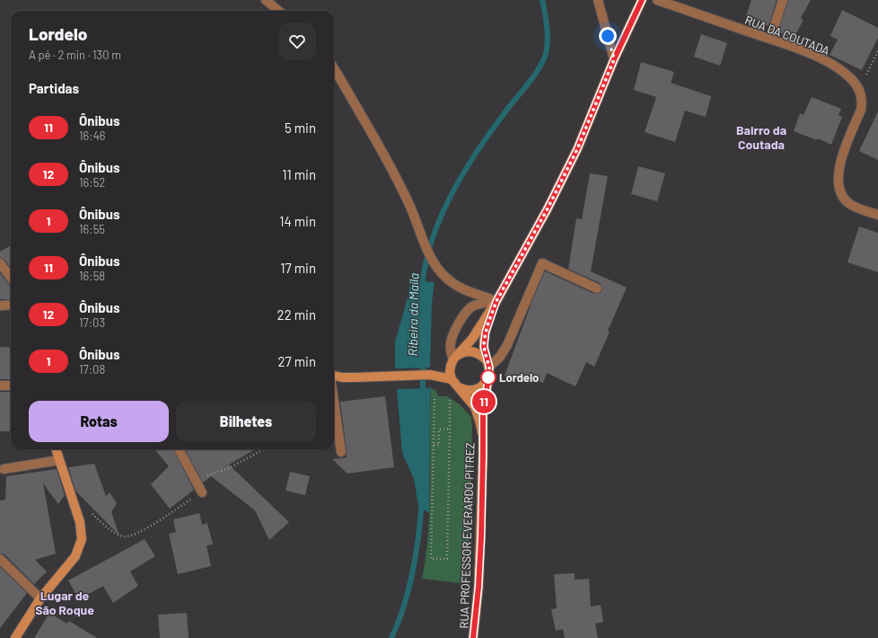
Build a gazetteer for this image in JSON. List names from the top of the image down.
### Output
{
  "streets": {
    "main road": ["RUA PROFESSOR EVERARDO PITREZ"],
    "street": ["RUA DA COUTADA"]
  },
  "districts": ["Bairro da Coutada", "Lugar de São Roque"],
  "water": ["Ribeira da Maíla"],
  "places": ["Lordelo"],
  "lines": ["bus line 11"],
  "page": {
    "on_map": "11",
    "heading": [
      ["Lordelo", "A pé · 2 min · 130 m"],
      "Partidas"
    ],
    "list": [
      {
        "mark": "11",
        "name": "Ônibus",
        "note": "16:46",
        "value": "5 min"
      },
      {
        "mark": "12",
        "name": "Ônibus",
        "note": "16:52",
        "value": "11 min"
      },
      {
        "mark": "1",
        "name": "Ônibus",
        "note": "16:55",
        "value": "14 min"
      },
      {
        "mark": "11",
        "name": "Ônibus",
        "note": "16:58",
        "value": "17 min"
      },
      {
        "mark": "12",
        "name": "Ônibus",
        "note": "17:03",
        "value": "22 min"
      },
      {
        "mark": "1",
        "name": "Ônibus",
        "note": "17:08",
        "value": "27 min"
      }
    ],
    "buttons": ["Rotas", "Bilhetes"]
  }
}
